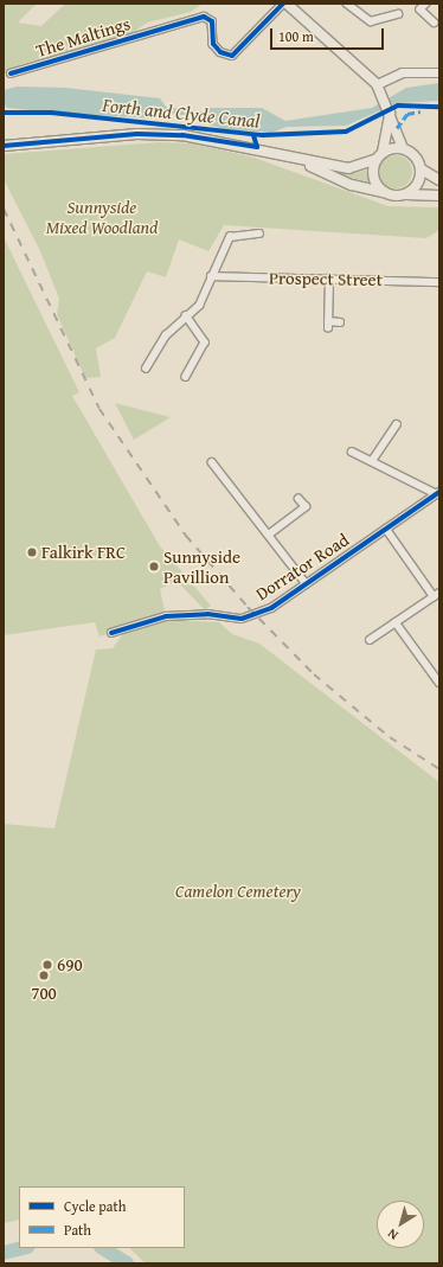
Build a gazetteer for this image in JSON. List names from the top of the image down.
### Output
{
  "streets": {
    "street": ["The Maltings", "Prospect Street", "Dorrator Road"]
  },
  "water": ["Forth and Clyde Canal"],
  "parks": ["Sunnyside Mixed Woodland", "Camelon Cemetery"],
  "places": [
    "Falkirk FRC",
    "Sunnyside Pavillion",
    "690",
    "700"
  ],
  "legend": ["Cycle path", "Path"],
  "scale_bar": "100 m",
  "north": "bottom left"
}
